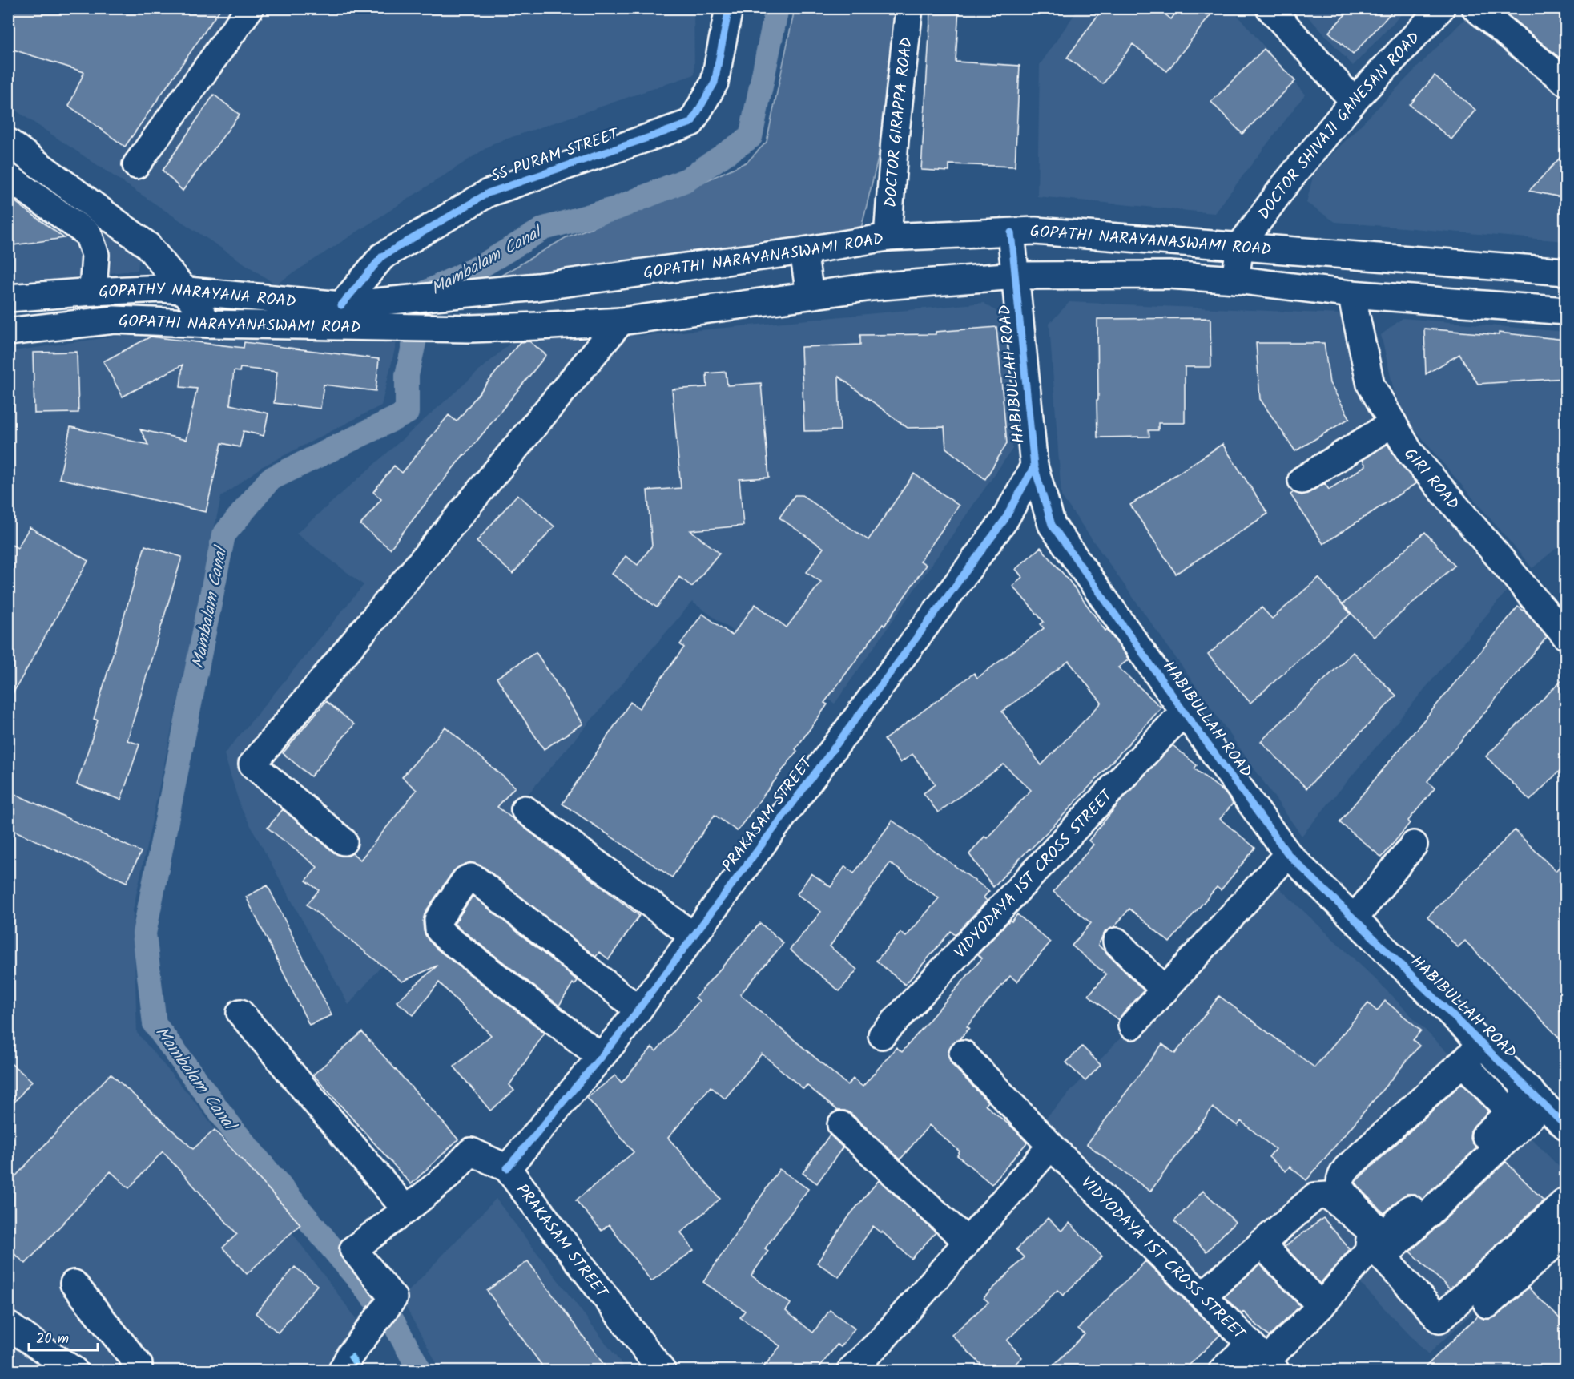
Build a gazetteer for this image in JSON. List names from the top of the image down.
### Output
{
  "streets": {
    "street": [
      "DOCTOR GIRAPPA ROAD",
      "DOCTOR SHIVAJI GANESAN ROAD",
      "SS PURAM STREET",
      "GOPATHI NARAYANASWAMI ROAD",
      "GOPATHY NARAYANA ROAD",
      "HABIBULLAH ROAD",
      "GIRI ROAD",
      "PRAKASAM STREET",
      "VIDYODAYA 1ST CROSS STREET"
    ]
  },
  "crossings": [
    ["DOCTOR GIRAPPA ROAD", "GOPATHI NARAYANASWAMI ROAD"],
    ["DOCTOR SHIVAJI GANESAN ROAD", "GOPATHI NARAYANASWAMI ROAD"],
    ["SS PURAM STREET", "GOPATHY NARAYANA ROAD"],
    ["GOPATHI NARAYANASWAMI ROAD", "GOPATHY NARAYANA ROAD"],
    ["GOPATHI NARAYANASWAMI ROAD", "HABIBULLAH ROAD"],
    ["GOPATHI NARAYANASWAMI ROAD", "GIRI ROAD"],
    ["HABIBULLAH ROAD", "PRAKASAM STREET"],
    ["HABIBULLAH ROAD", "VIDYODAYA 1ST CROSS STREET"]
  ],
  "water": ["Mambalam Canal"],
  "scale_bar": "20 m"
}
